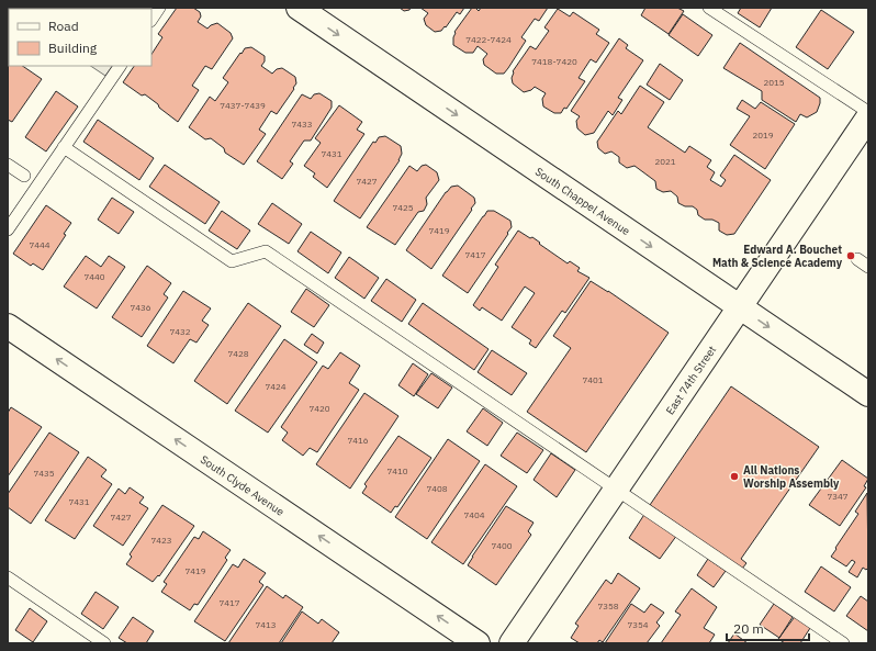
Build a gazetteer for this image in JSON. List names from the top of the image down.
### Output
{
  "streets": {
    "street": ["South Chappel Avenue", "East 74th Street", "South Clyde Avenue"]
  },
  "crossings": [
    ["South Chappel Avenue", "East 74th Street"]
  ],
  "one_way": ["South Chappel Avenue", "South Clyde Avenue"],
  "places": ["Edward A. Bouchet Math & Science Academy", "All Nations Worship Assembly"],
  "house_numbers": [
    "7422-7424",
    "7418-7420",
    "2015",
    "7437-7439",
    "7433",
    "2019",
    "7431",
    "2021",
    "7427",
    "7425",
    "7419",
    "7444",
    "7417",
    "7440",
    "7436",
    "7432",
    "7428",
    "7401",
    "7424",
    "7420",
    "7416",
    "7410",
    "7435",
    "7408",
    "7347",
    "7431",
    "7404",
    "7427",
    "7423",
    "7400",
    "7419",
    "7417",
    "7358",
    "7413",
    "7354"
  ],
  "legend": ["Road", "Building"],
  "scale_bar": "20 m"
}
